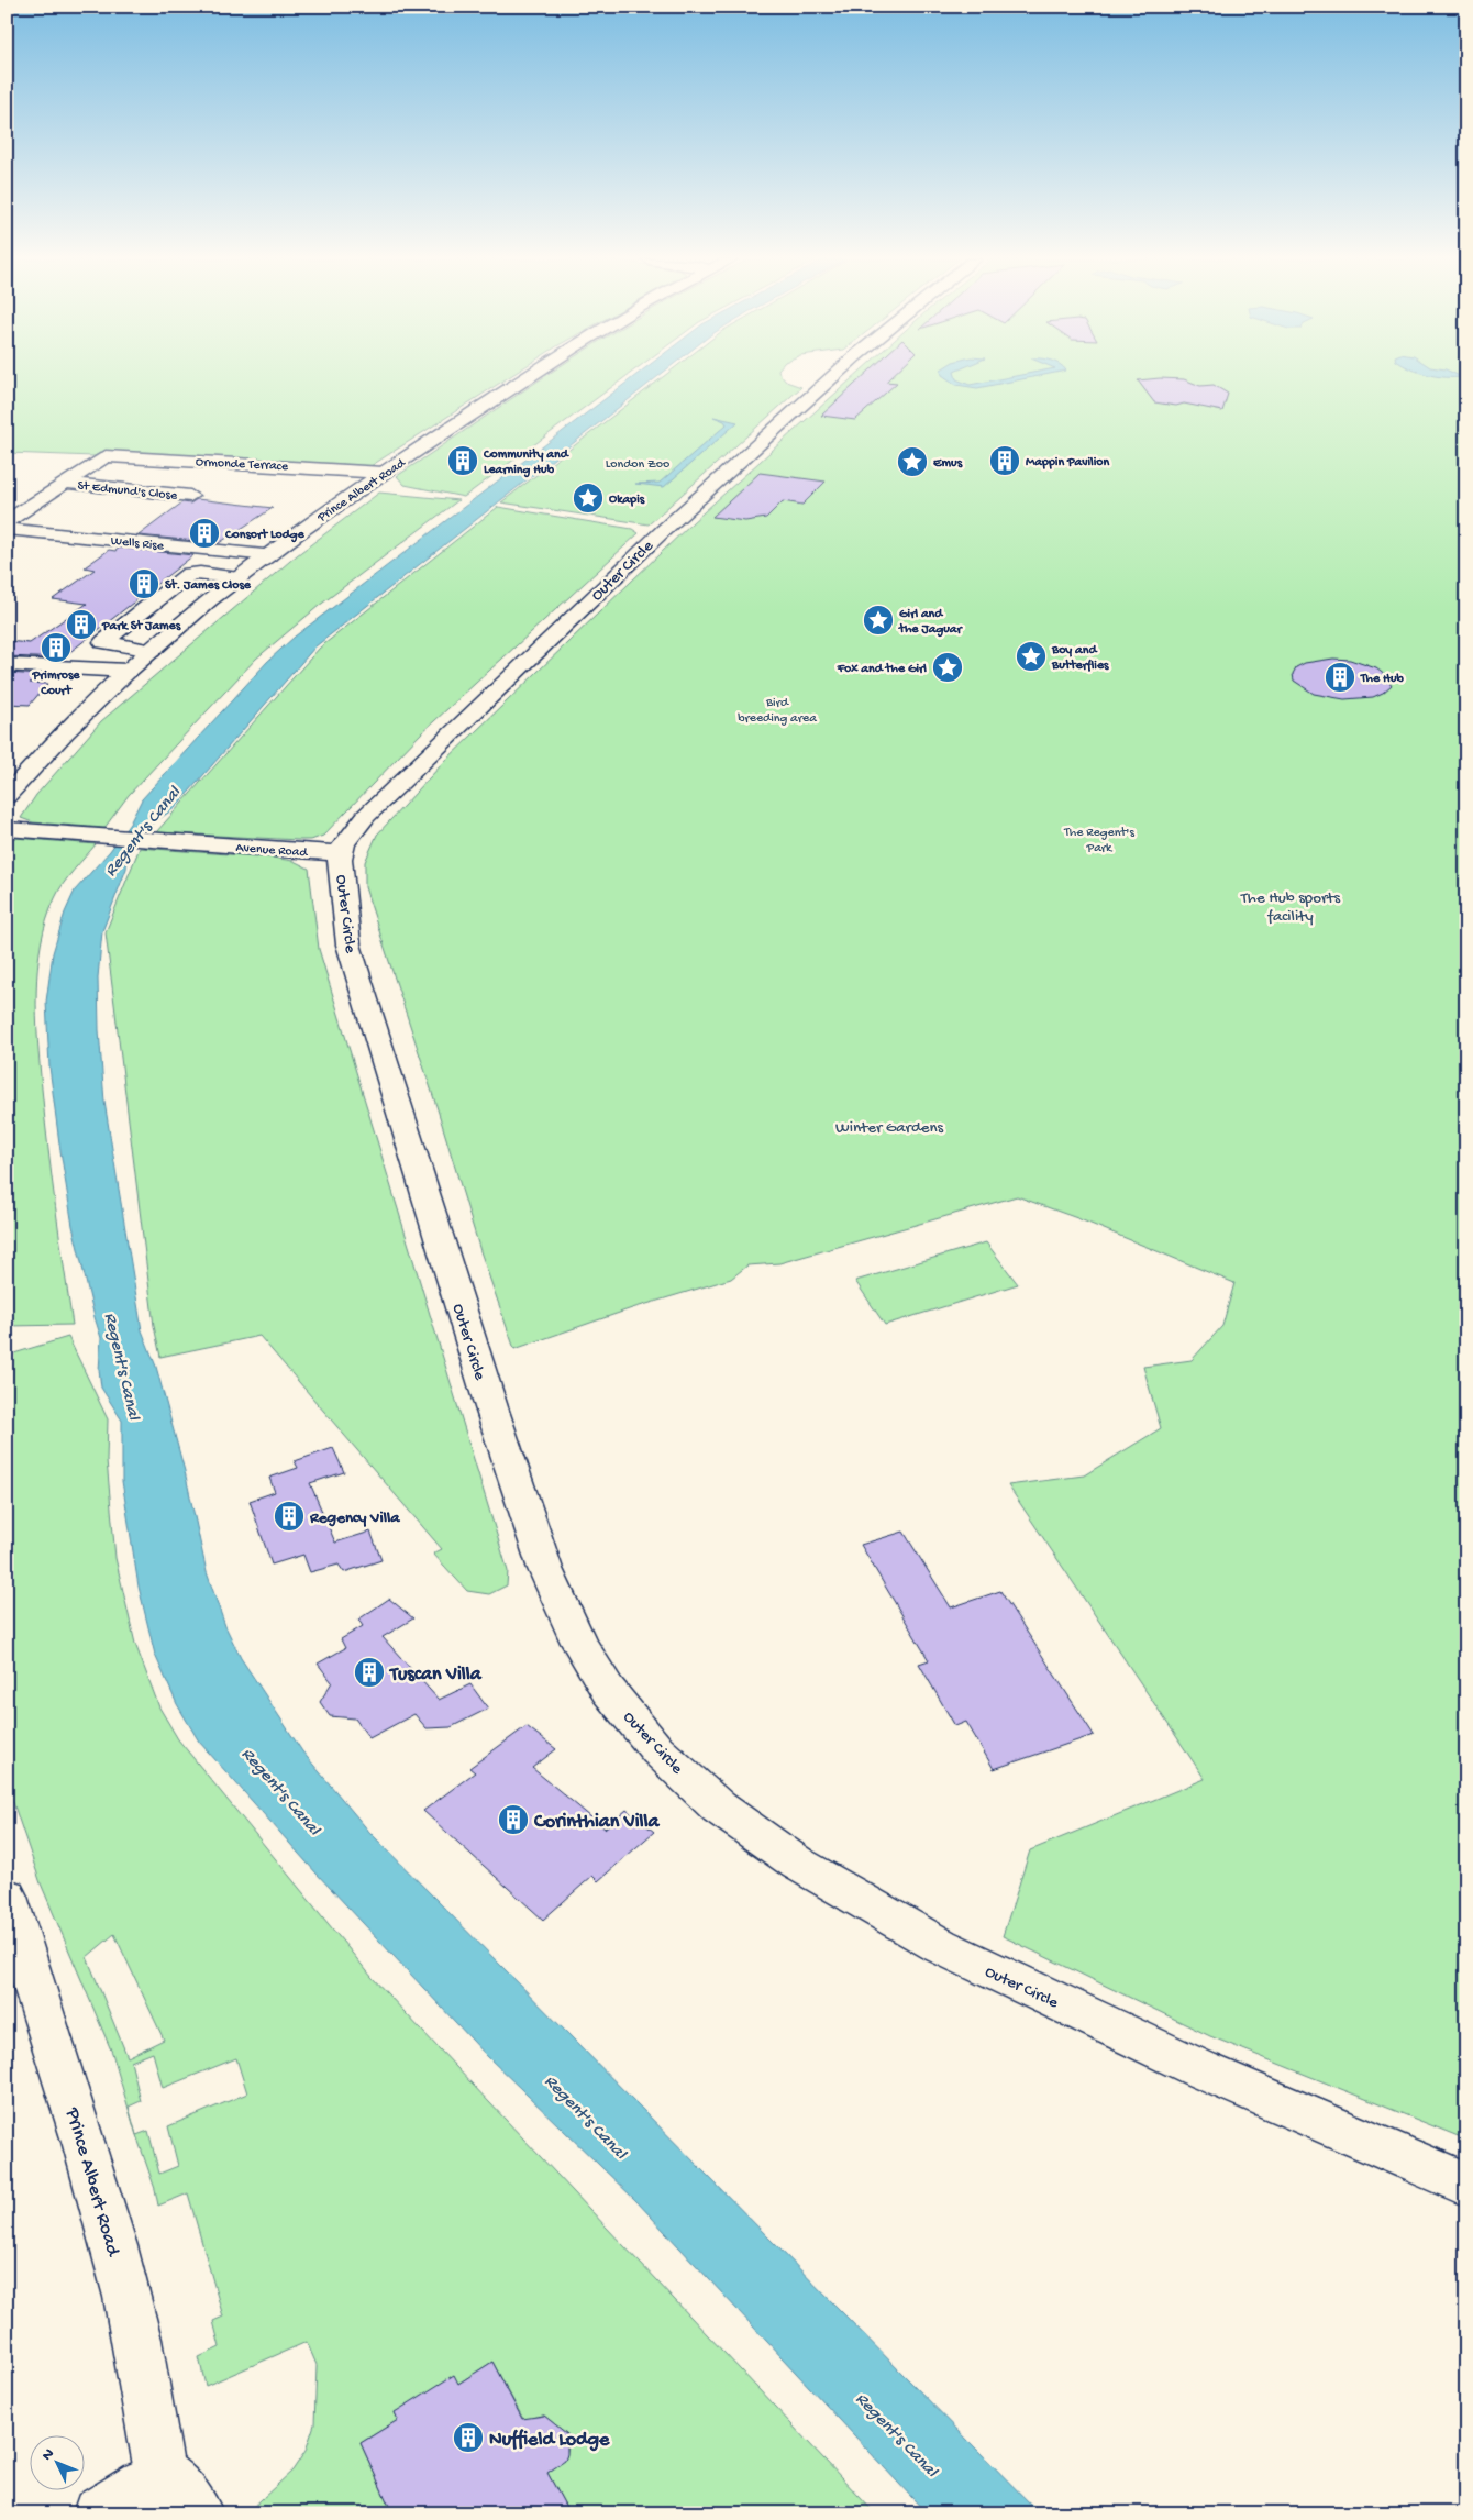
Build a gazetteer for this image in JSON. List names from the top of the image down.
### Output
{
  "streets": {
    "street": [
      "Ormonde Terrace",
      "St Edmund's Close",
      "Prince Albert Road",
      "Wells Rise",
      "Outer Circle",
      "Avenue Road"
    ]
  },
  "crossings": [
    ["Ormonde Terrace", "St Edmund's Close"],
    ["Ormonde Terrace", "Prince Albert Road"],
    ["Prince Albert Road", "Wells Rise"],
    ["Outer Circle", "Avenue Road"]
  ],
  "water": ["Regent's Canal"],
  "parks": [
    "London Zoo",
    "Bird breeding area",
    "The Regent's Park",
    "The Hub sports facility",
    "Winter Gardens"
  ],
  "places": {
    "building": [
      "Community and Learning Hub",
      "Mappin Pavilion",
      "Consort Lodge",
      "St. James Close",
      "Park St James",
      "Primrose Court",
      "The Hub",
      "Regency Villa",
      "Tuscan Villa",
      "Corinthian Villa",
      "Nuffield Lodge"
    ],
    "place": [
      "Emus",
      "Okapis",
      "Girl and the Jaguar",
      "Boy and Butterflies",
      "Fox and the Girl"
    ]
  },
  "north": "top left"
}
